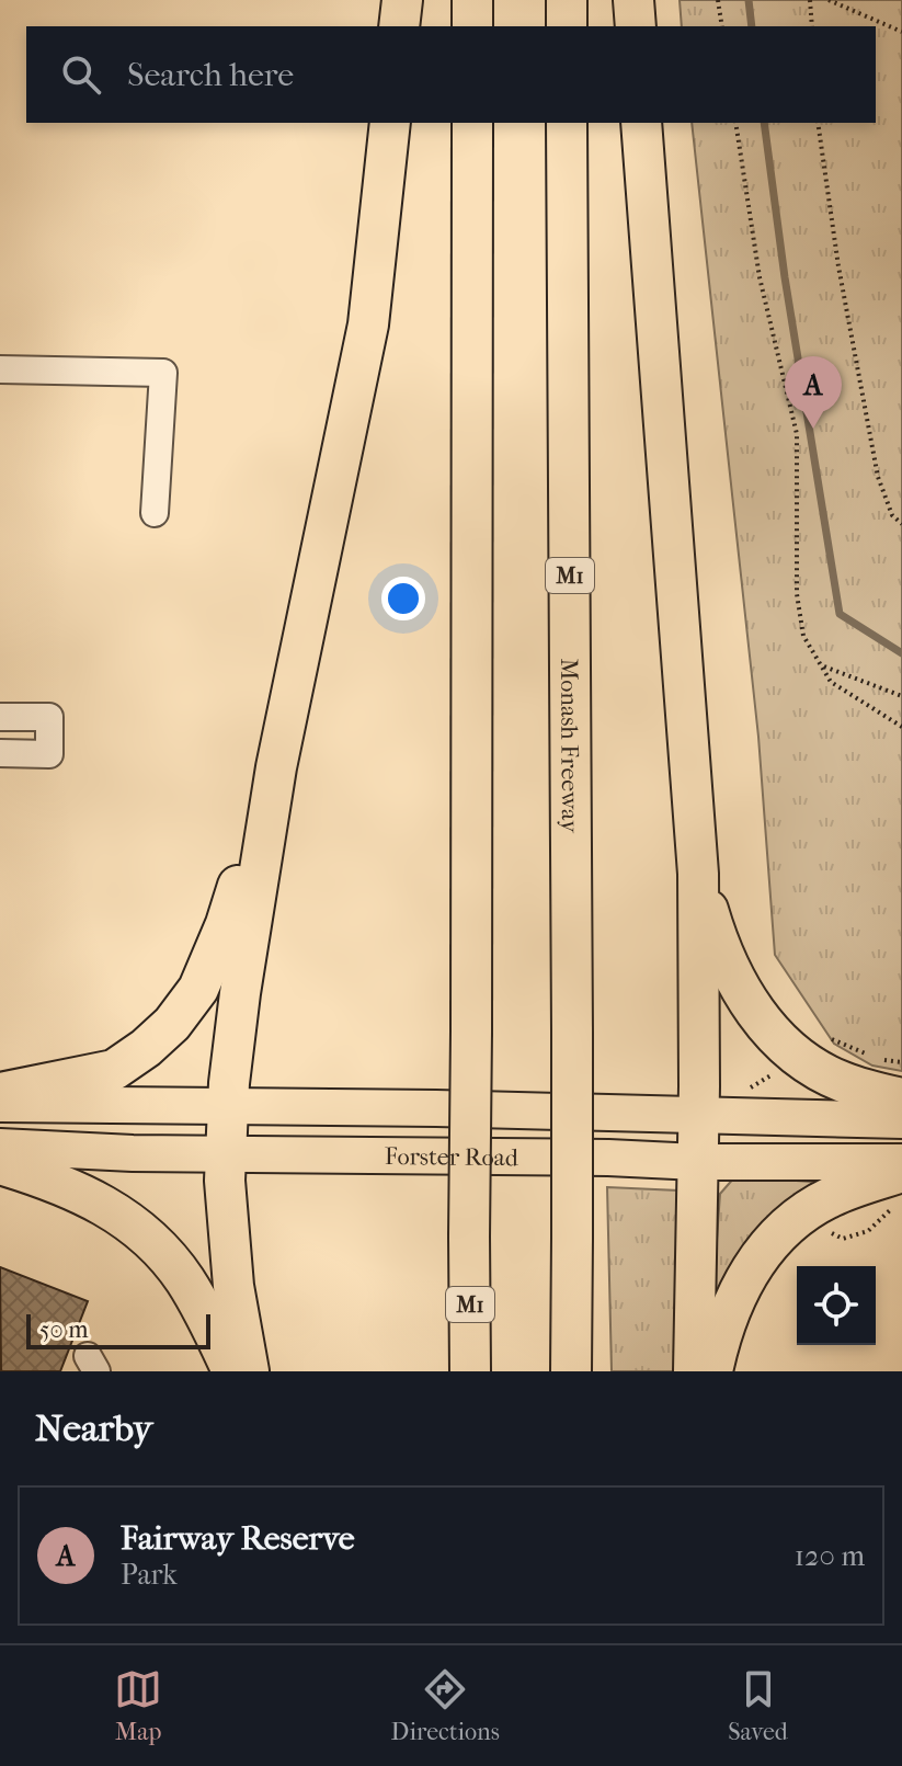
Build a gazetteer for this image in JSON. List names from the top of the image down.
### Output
{
  "streets": {
    "highway": ["M1", "Monash Freeway"],
    "main road": ["Forster Road"]
  },
  "scale_bar": "50 m",
  "page": {
    "search": "Search here",
    "pins": "A",
    "scale": "50 m",
    "heading": "Nearby",
    "list": [
      {
        "mark": "A",
        "name": "Fairway Reserve",
        "note": "Park",
        "value": "120 m"
      }
    ],
    "nav": ["Map", "Directions", "Saved"]
  }
}
